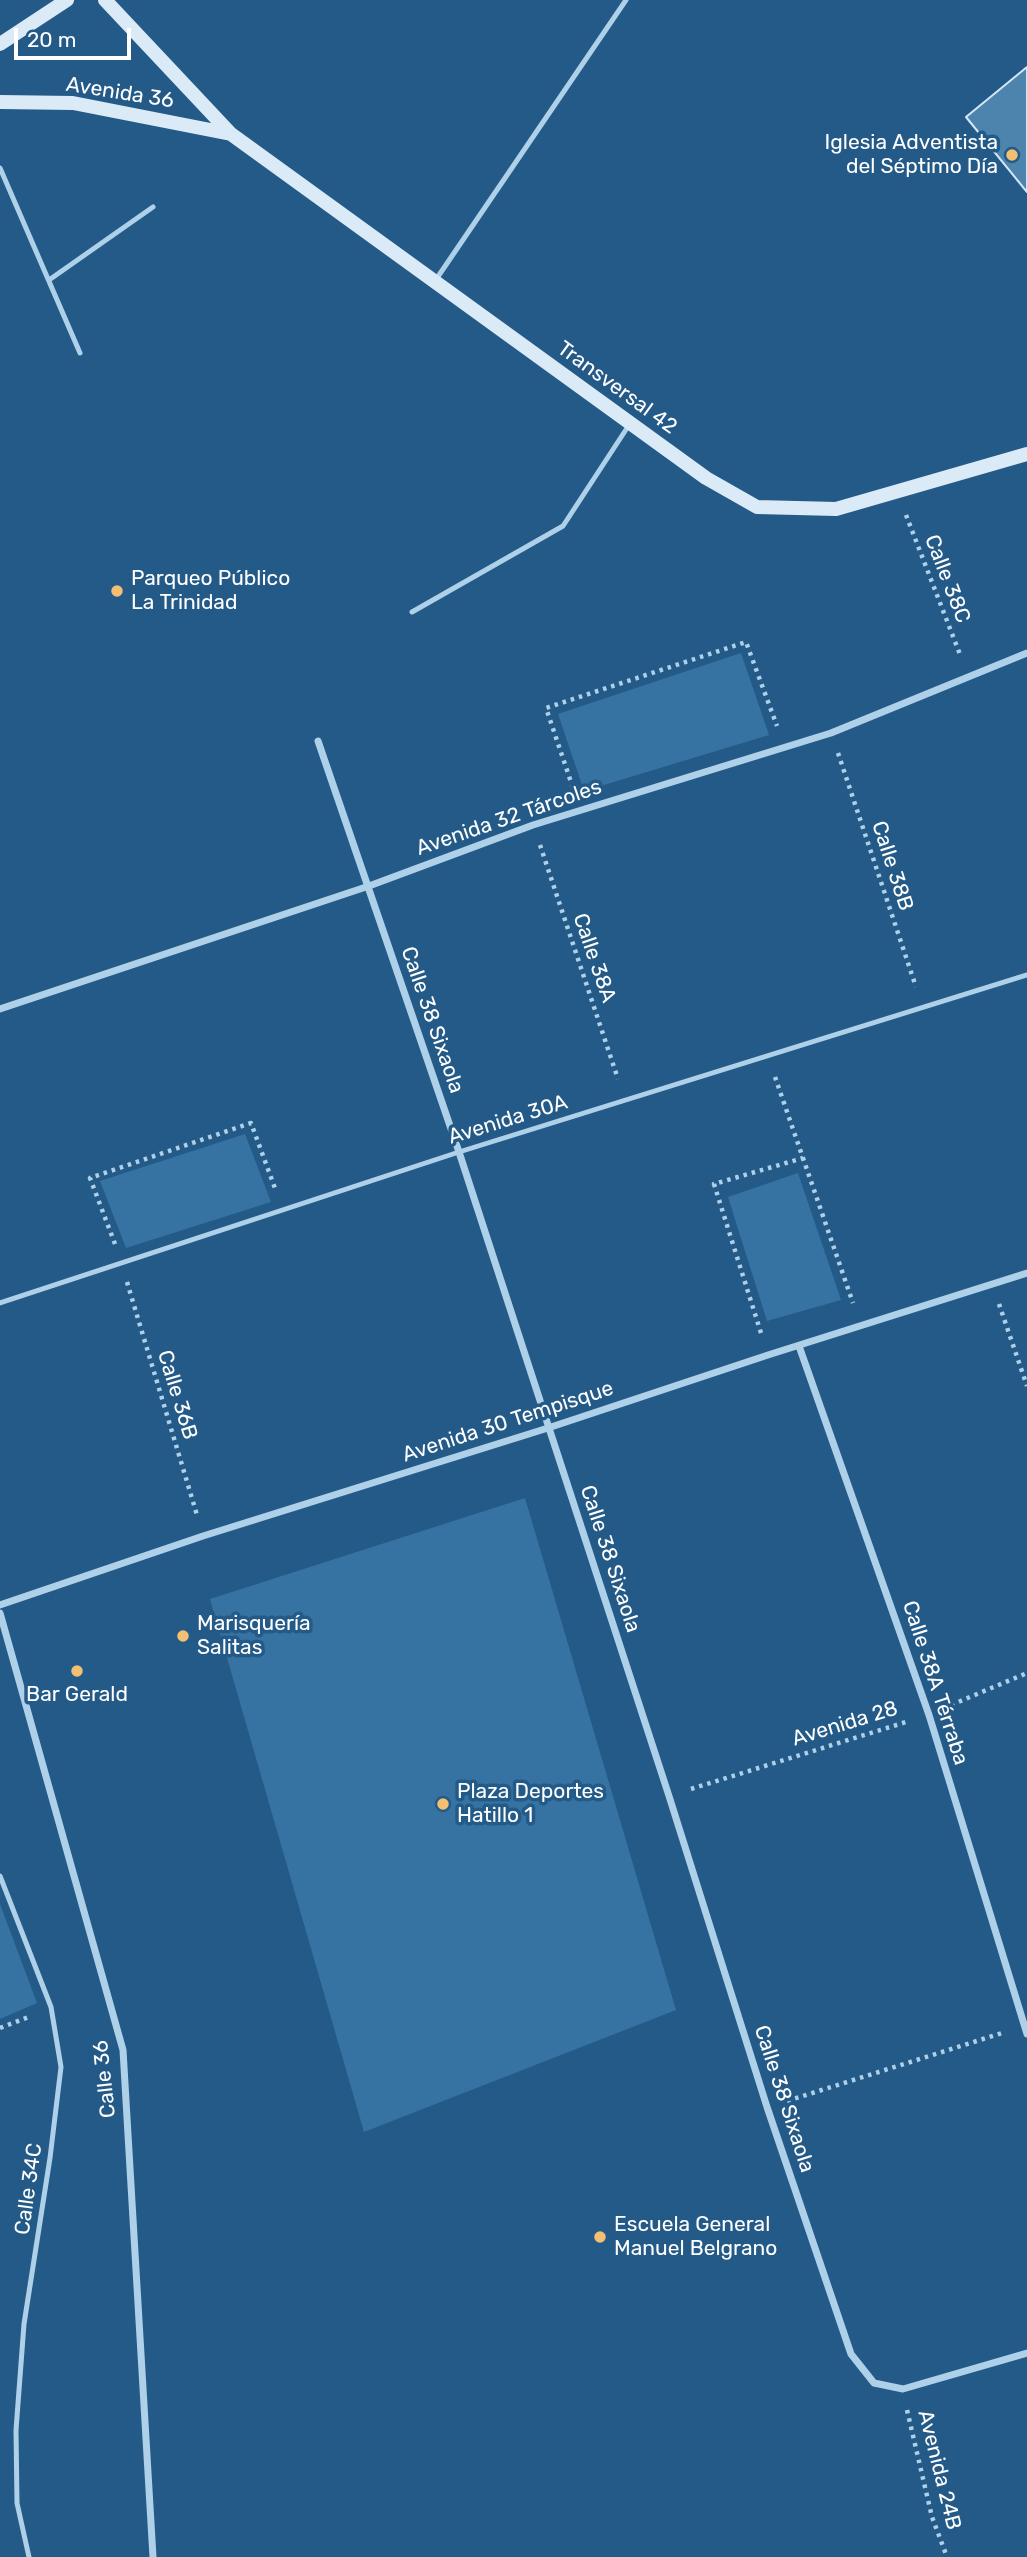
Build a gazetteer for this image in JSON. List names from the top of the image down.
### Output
{
  "streets": {
    "street": [
      "Avenida 36",
      "Transversal 42",
      "Avenida 32 Tárcoles",
      "Calle 38 Sixaola",
      "Avenida 30 Tempisque",
      "Calle 38A Térraba",
      "Calle 36"
    ],
    "lane": ["Avenida 30A", "Calle 34C"],
    "path": [
      "Calle 38C",
      "Calle 38B",
      "Calle 38A",
      "Calle 36B",
      "Avenida 28",
      "Avenida 24B"
    ]
  },
  "crossings": [
    ["Avenida 36", "Transversal 42"],
    ["Transversal 42", "Calle 38C"],
    ["Calle 38C", "Avenida 32 Tárcoles"],
    ["Avenida 32 Tárcoles", "Calle 38B"],
    ["Avenida 32 Tárcoles", "Calle 38A"],
    ["Avenida 32 Tárcoles", "Calle 38 Sixaola"],
    ["Calle 38B", "Avenida 30A"],
    ["Calle 38A", "Avenida 30A"],
    ["Calle 38 Sixaola", "Avenida 30A"],
    ["Calle 38 Sixaola", "Avenida 30 Tempisque"],
    ["Calle 38 Sixaola", "Avenida 28"],
    ["Calle 38 Sixaola", "Avenida 24B"],
    ["Avenida 30A", "Calle 36B"],
    ["Calle 36B", "Avenida 30 Tempisque"],
    ["Avenida 30 Tempisque", "Calle 38A Térraba"],
    ["Calle 38A Térraba", "Avenida 28"]
  ],
  "places": [
    "Iglesia Adventista del Séptimo Día",
    "Parqueo Público La Trinidad",
    "Marisquería Salitas",
    "Bar Gerald",
    "Plaza Deportes Hatillo 1",
    "Escuela General Manuel Belgrano"
  ],
  "scale_bar": "20 m"
}
